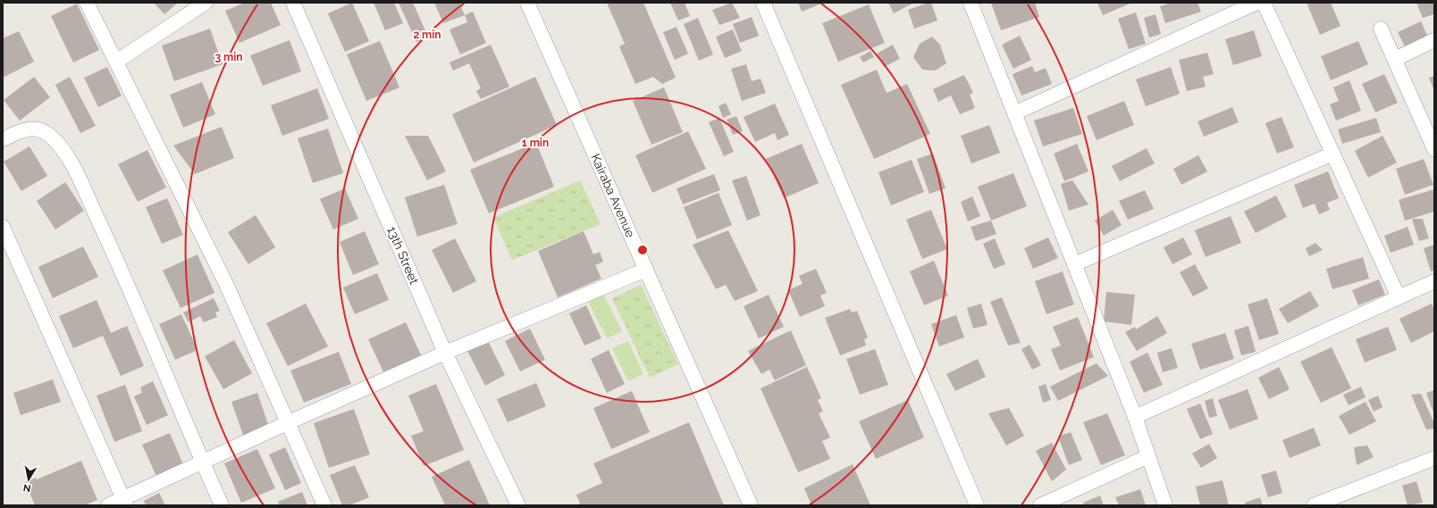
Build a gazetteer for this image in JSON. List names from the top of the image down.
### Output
{
  "streets": {
    "street": ["Kairaba Avenue", "13th Street"]
  },
  "north": "bottom",
  "rings": ["2 min", "3 min", "1 min"]
}
